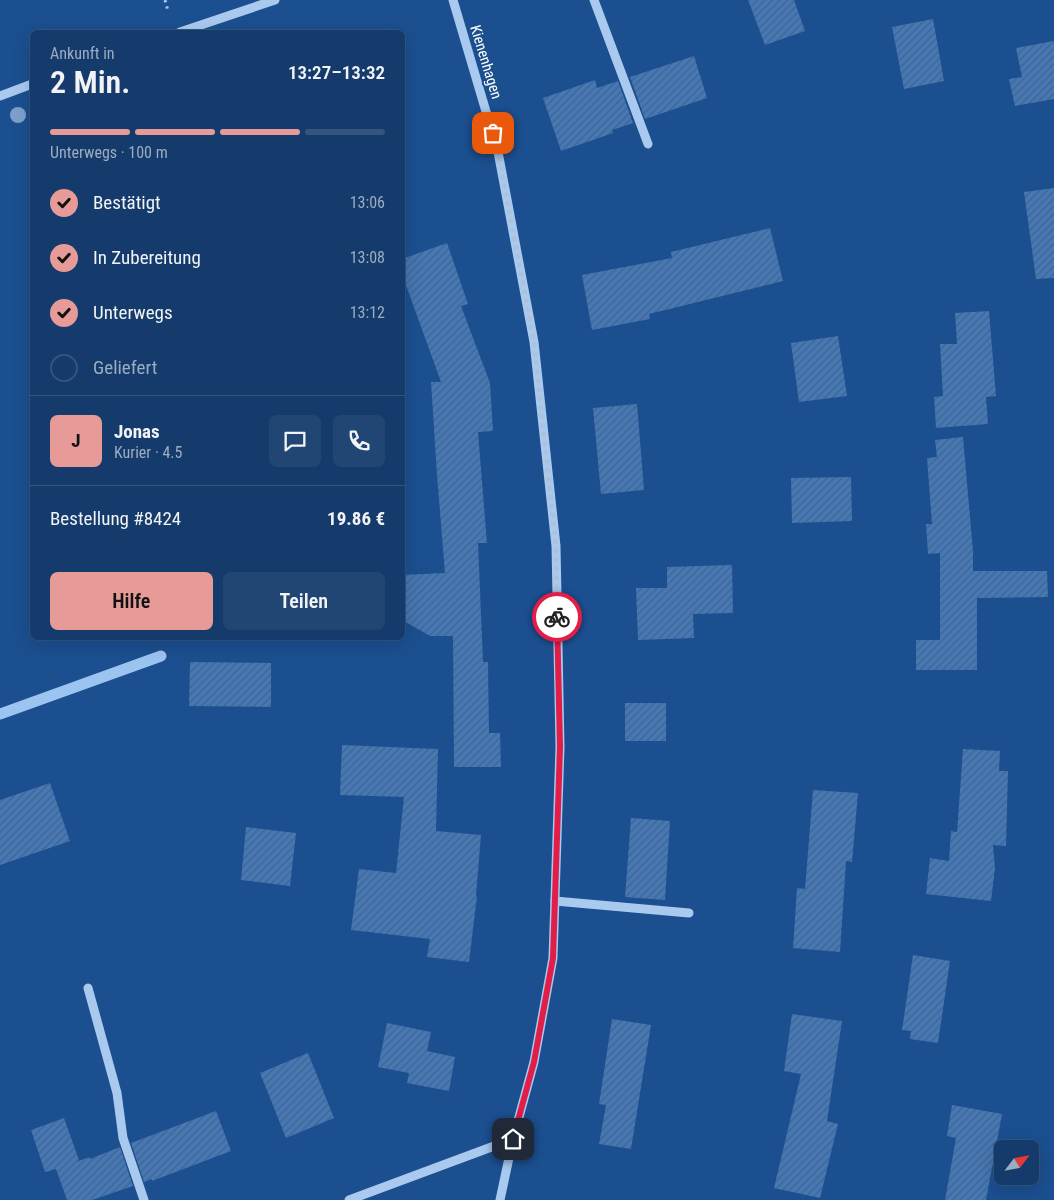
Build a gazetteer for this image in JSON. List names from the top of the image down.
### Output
{
  "streets": {
    "street": ["Kienenhagen"]
  },
  "north": "top right",
  "page": {
    "heading": ["2 Min.", "Ankunft in", "13:27–13:32"],
    "panel": [
      "Jonas",
      "Kurier · 4.5",
      "Bestellung #8424",
      "19.86 €"
    ],
    "bar": "Unterwegs · 100 m",
    "list": [
      ["Bestätigt", "13:06"],
      ["In Zubereitung", "13:08"],
      ["Unterwegs", "13:12"],
      "Geliefert"
    ],
    "round": "J",
    "buttons": ["Hilfe", "Teilen"]
  }
}
